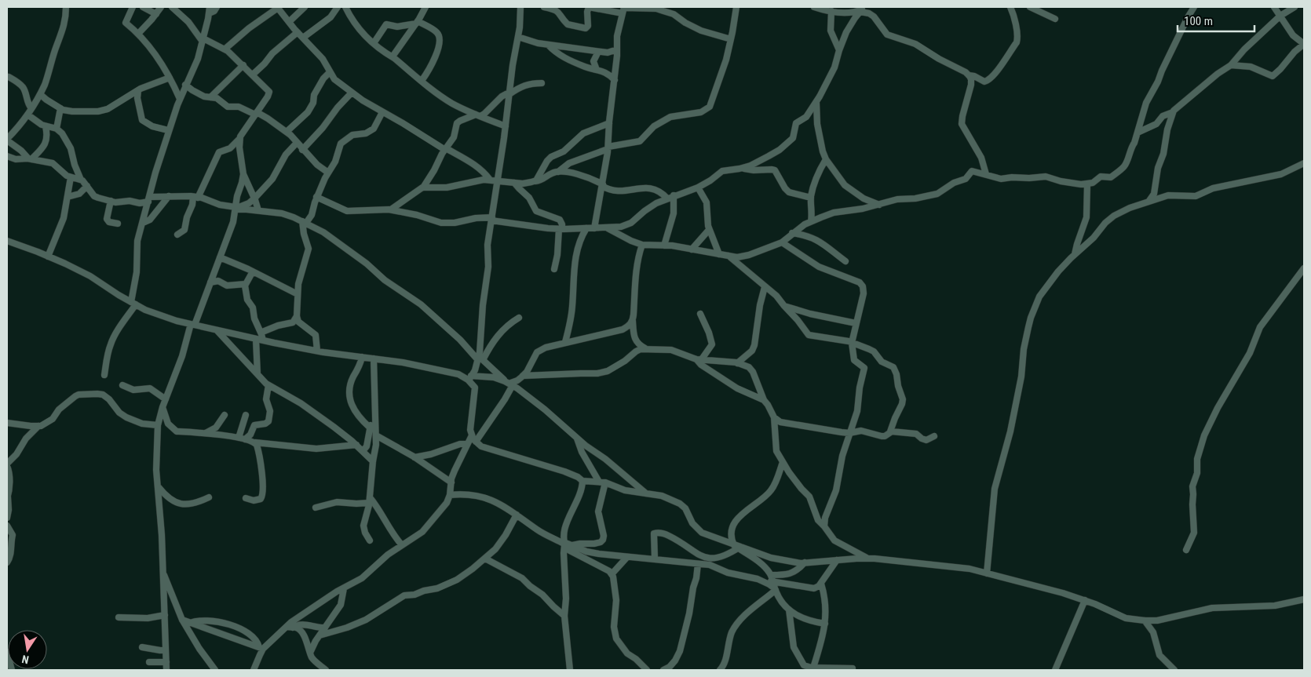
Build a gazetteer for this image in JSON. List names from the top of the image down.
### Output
{
  "scale_bar": "100 m",
  "north": "bottom"
}
